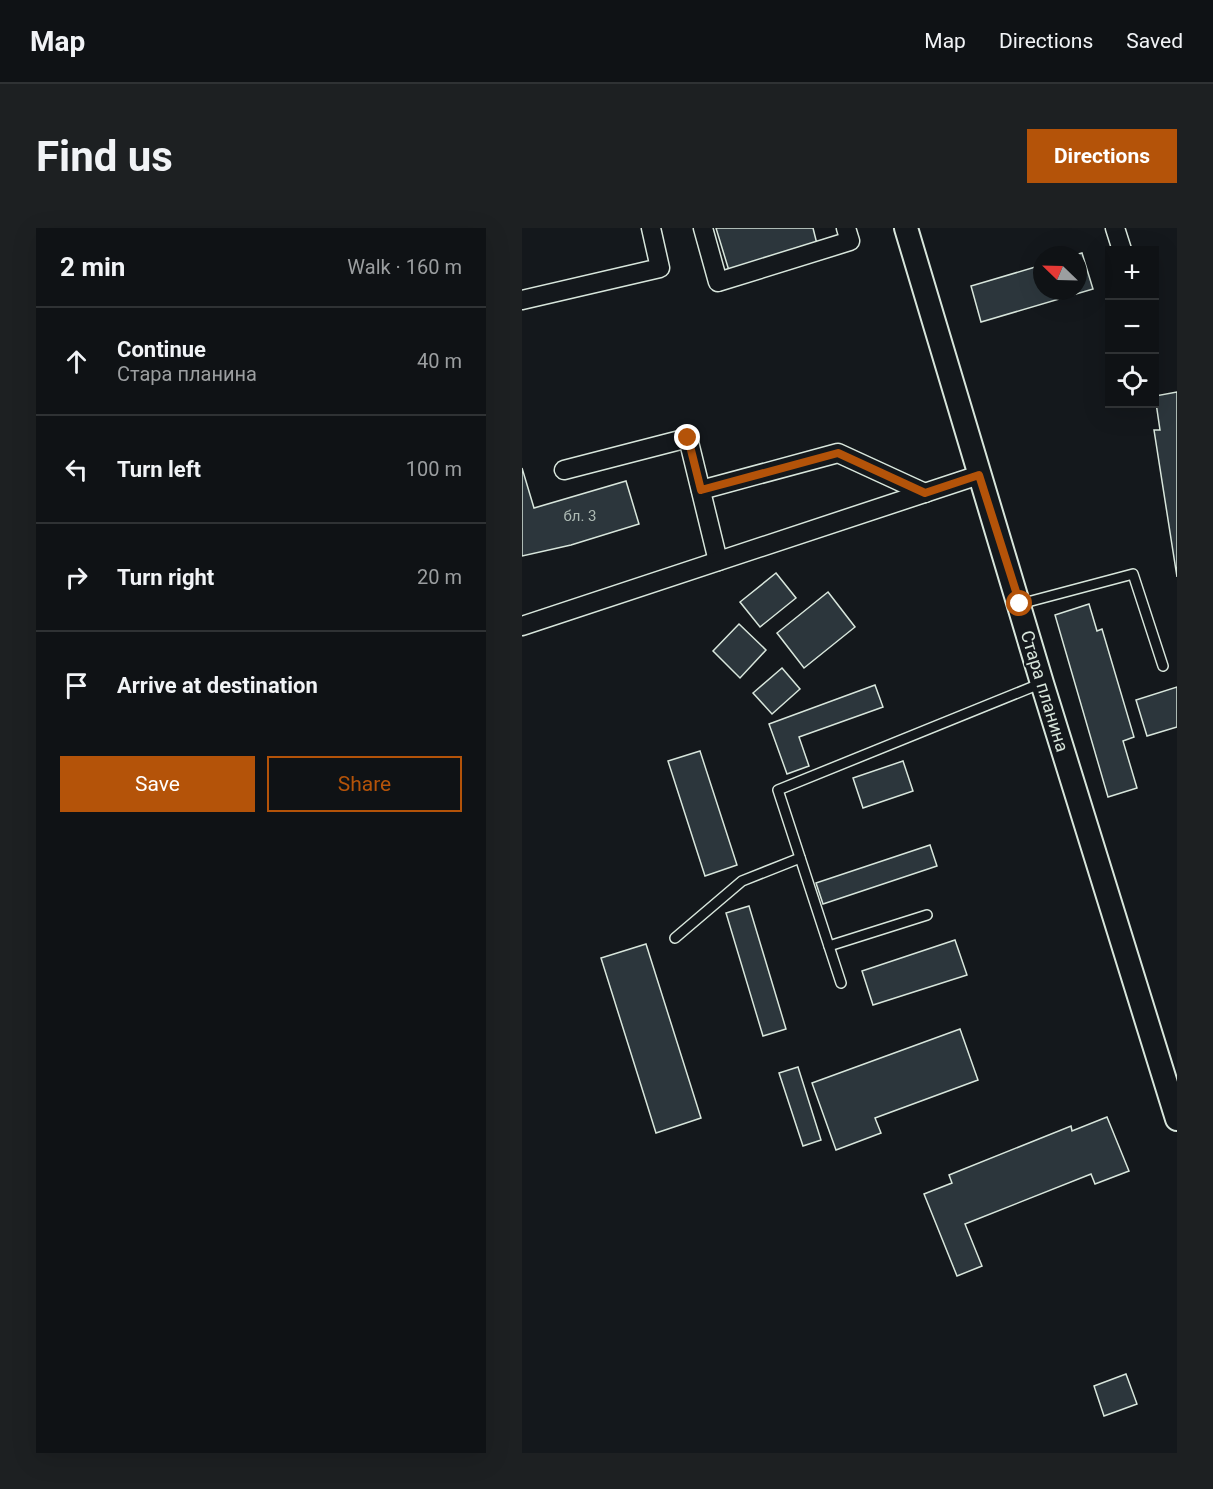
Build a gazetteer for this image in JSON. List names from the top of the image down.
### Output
{
  "streets": {
    "street": ["Стара планина"]
  },
  "house_numbers": ["бл. 3"],
  "north": "top left",
  "page": {
    "header": "Map",
    "nav": ["Map", "Directions", "Saved"],
    "buttons": [
      "Directions",
      ["Save", "Share"]
    ],
    "title": "Find us",
    "heading": ["2 min", "Walk · 160 m"],
    "map_buttons": ["+", "−"],
    "list": [
      ["Continue", "Стара планина", "40 m"],
      ["Turn left", "100 m"],
      ["Turn right", "20 m"],
      "Arrive at destination"
    ]
  }
}
